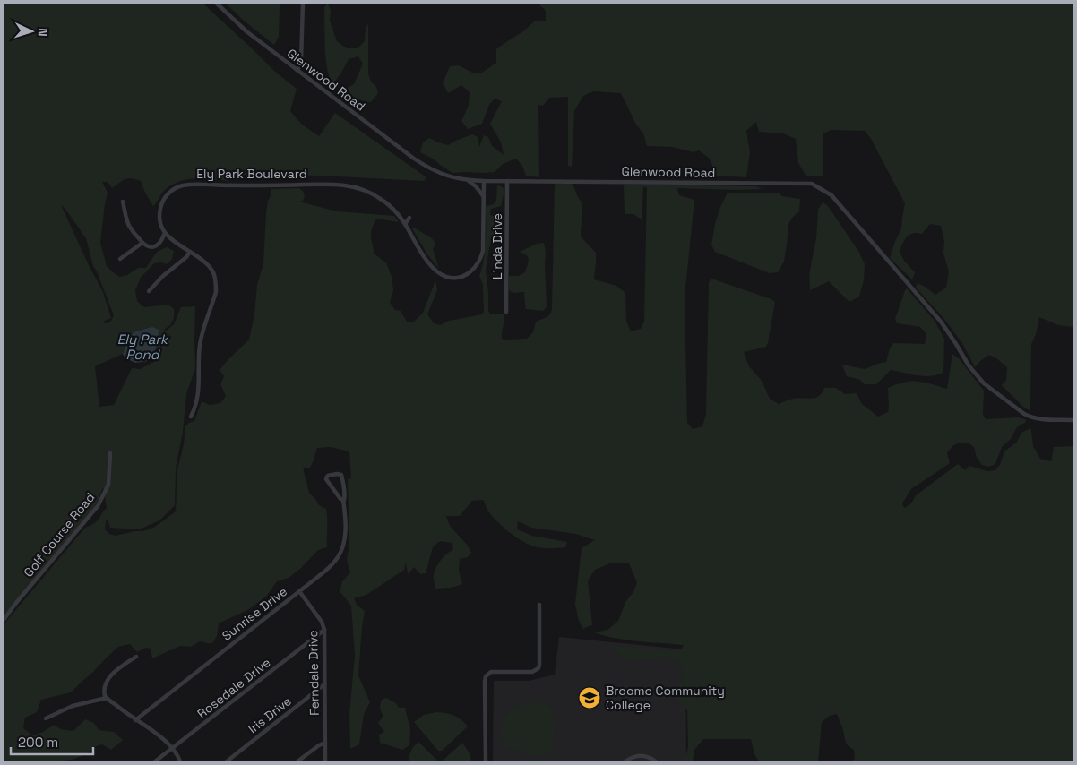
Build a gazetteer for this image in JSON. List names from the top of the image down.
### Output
{
  "streets": {
    "street": [
      "Glenwood Road",
      "Ely Park Boulevard",
      "Linda Drive",
      "Golf Course Road",
      "Sunrise Drive",
      "Ferndale Drive",
      "Rosedale Drive",
      "Iris Drive"
    ]
  },
  "crossings": [
    ["Glenwood Road", "Ely Park Boulevard"],
    ["Glenwood Road", "Linda Drive"],
    ["Sunrise Drive", "Ferndale Drive"],
    ["Ferndale Drive", "Rosedale Drive"],
    ["Ferndale Drive", "Iris Drive"]
  ],
  "water": ["Ely Park Pond"],
  "places": {
    "school or university": ["Broome Community College"]
  },
  "scale_bar": "200 m",
  "north": "right"
}
